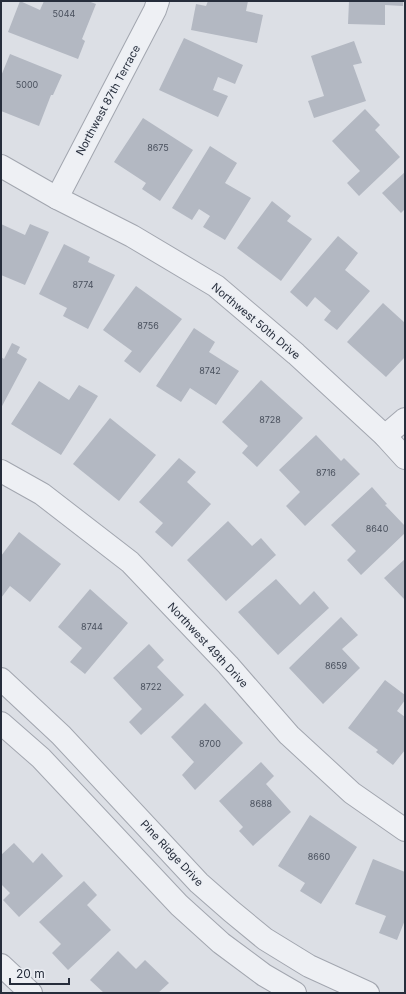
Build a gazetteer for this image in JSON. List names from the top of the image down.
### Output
{
  "streets": {
    "street": [
      "Northwest 87th Terrace",
      "Northwest 50th Drive",
      "Northwest 49th Drive",
      "Pine Ridge Drive"
    ]
  },
  "crossings": [
    ["Northwest 87th Terrace", "Northwest 50th Drive"]
  ],
  "house_numbers": [
    "5044",
    "5000",
    "8675",
    "8774",
    "8756",
    "8742",
    "8728",
    "8716",
    "8640",
    "8744",
    "8659",
    "8722",
    "8700",
    "8688",
    "8660"
  ],
  "scale_bar": "20 m"
}
